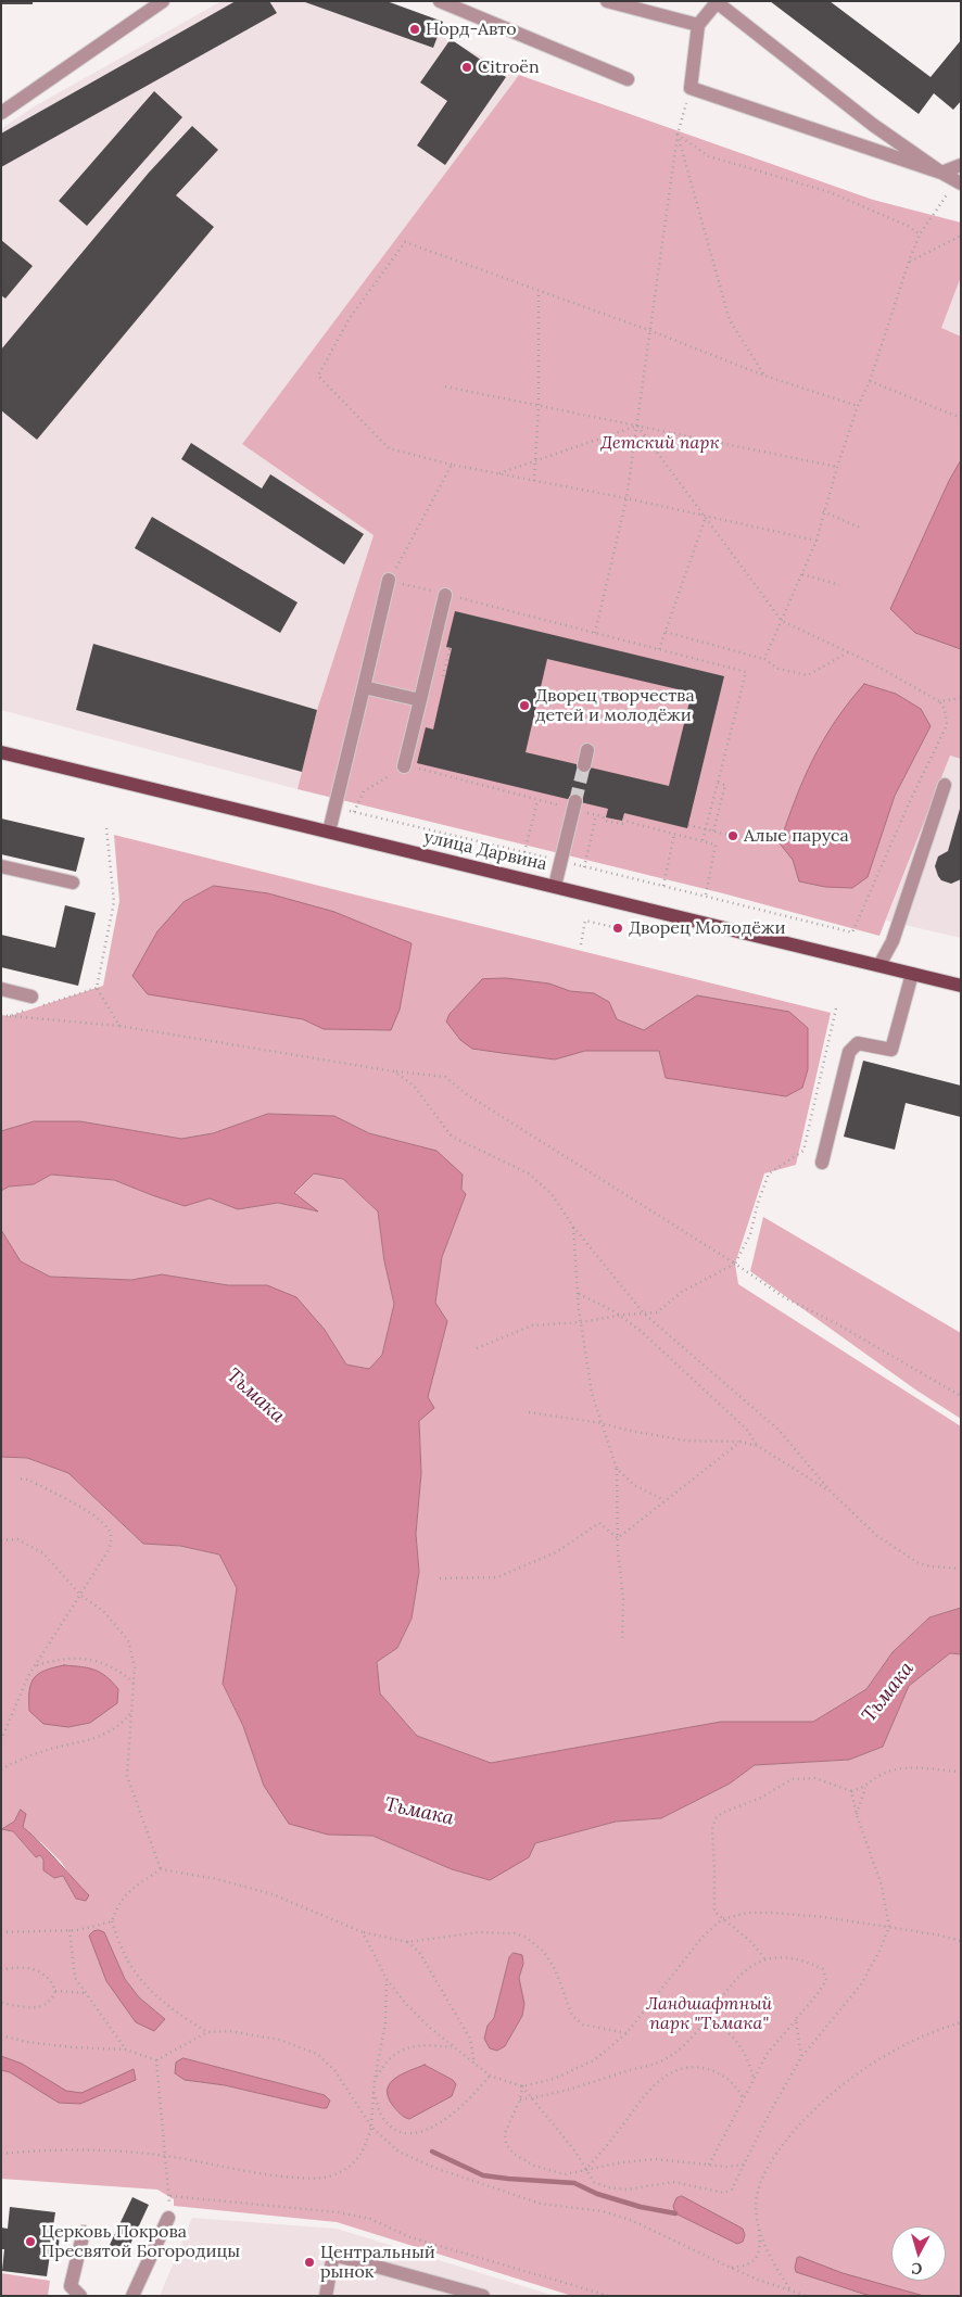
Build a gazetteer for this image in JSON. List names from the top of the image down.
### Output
{
  "streets": {
    "main road": ["улица Дарвина"]
  },
  "water": ["Тьмака"],
  "parks": ["Детский парк", "Ландшафтный парк \"Тьмака\""],
  "places": [
    "Норд-Авто",
    "Citroën",
    "Дворец творчества детей и молодёжи",
    "Алые паруса",
    "Дворец Молодёжи",
    "Церковь Покрова Пресвятой Богородицы",
    "Центральный рынок"
  ],
  "north": "bottom"
}
